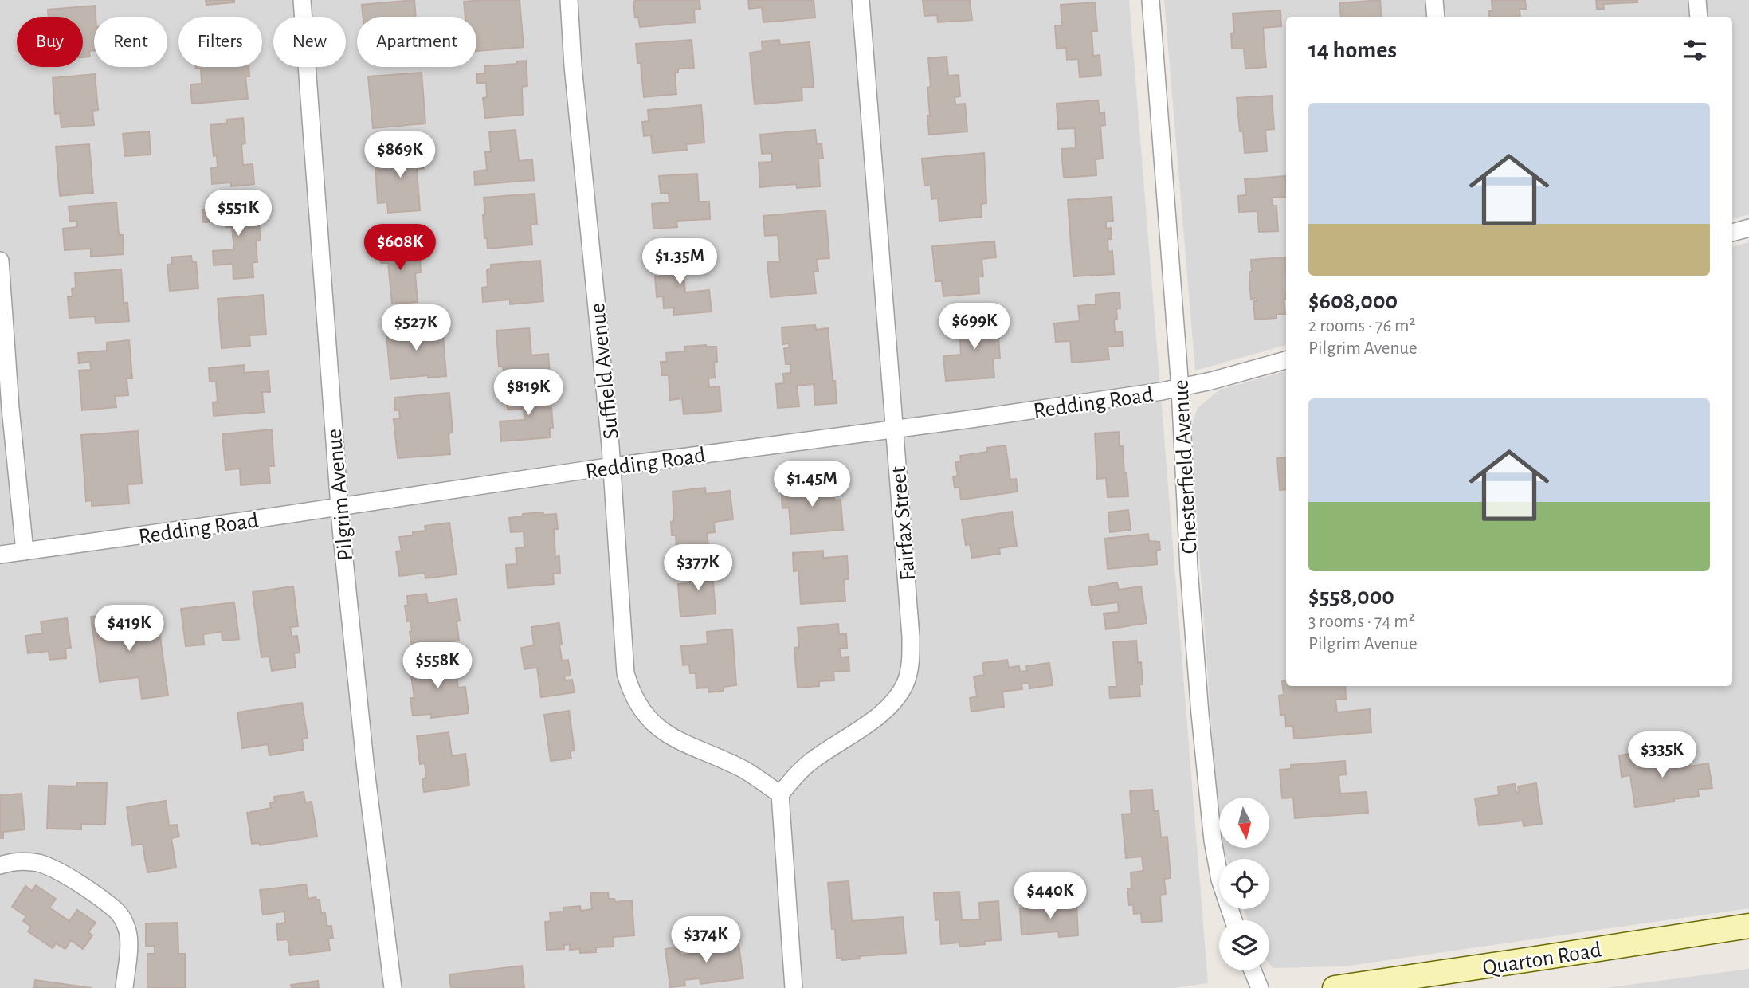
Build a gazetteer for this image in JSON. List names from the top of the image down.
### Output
{
  "streets": {
    "street": [
      "Suffield Avenue",
      "Redding Road",
      "Chesterfield Avenue",
      "Pilgrim Avenue",
      "Fairfax Street",
      "Quarton Road"
    ]
  },
  "crossings": [
    ["Suffield Avenue", "Redding Road"],
    ["Suffield Avenue", "Fairfax Street"],
    ["Redding Road", "Chesterfield Avenue"],
    ["Redding Road", "Pilgrim Avenue"],
    ["Redding Road", "Fairfax Street"]
  ],
  "north": "bottom",
  "page": {
    "chip": [
      "Buy",
      "Rent",
      "Filters",
      "New",
      "Apartment"
    ],
    "heading": "14 homes",
    "list": [
      {
        "name": "$608,000",
        "note": "2 rooms · 76 m² · Pilgrim Avenue"
      },
      {
        "name": "$558,000",
        "note": "3 rooms · 74 m² · Pilgrim Avenue"
      }
    ],
    "price": [
      "$869K",
      "$551K",
      "$608K",
      "$1.35M",
      "$699K",
      "$527K",
      "$819K",
      "$1.45M",
      "$377K",
      "$419K",
      "$558K",
      "$335K",
      "$440K",
      "$374K"
    ]
  }
}
